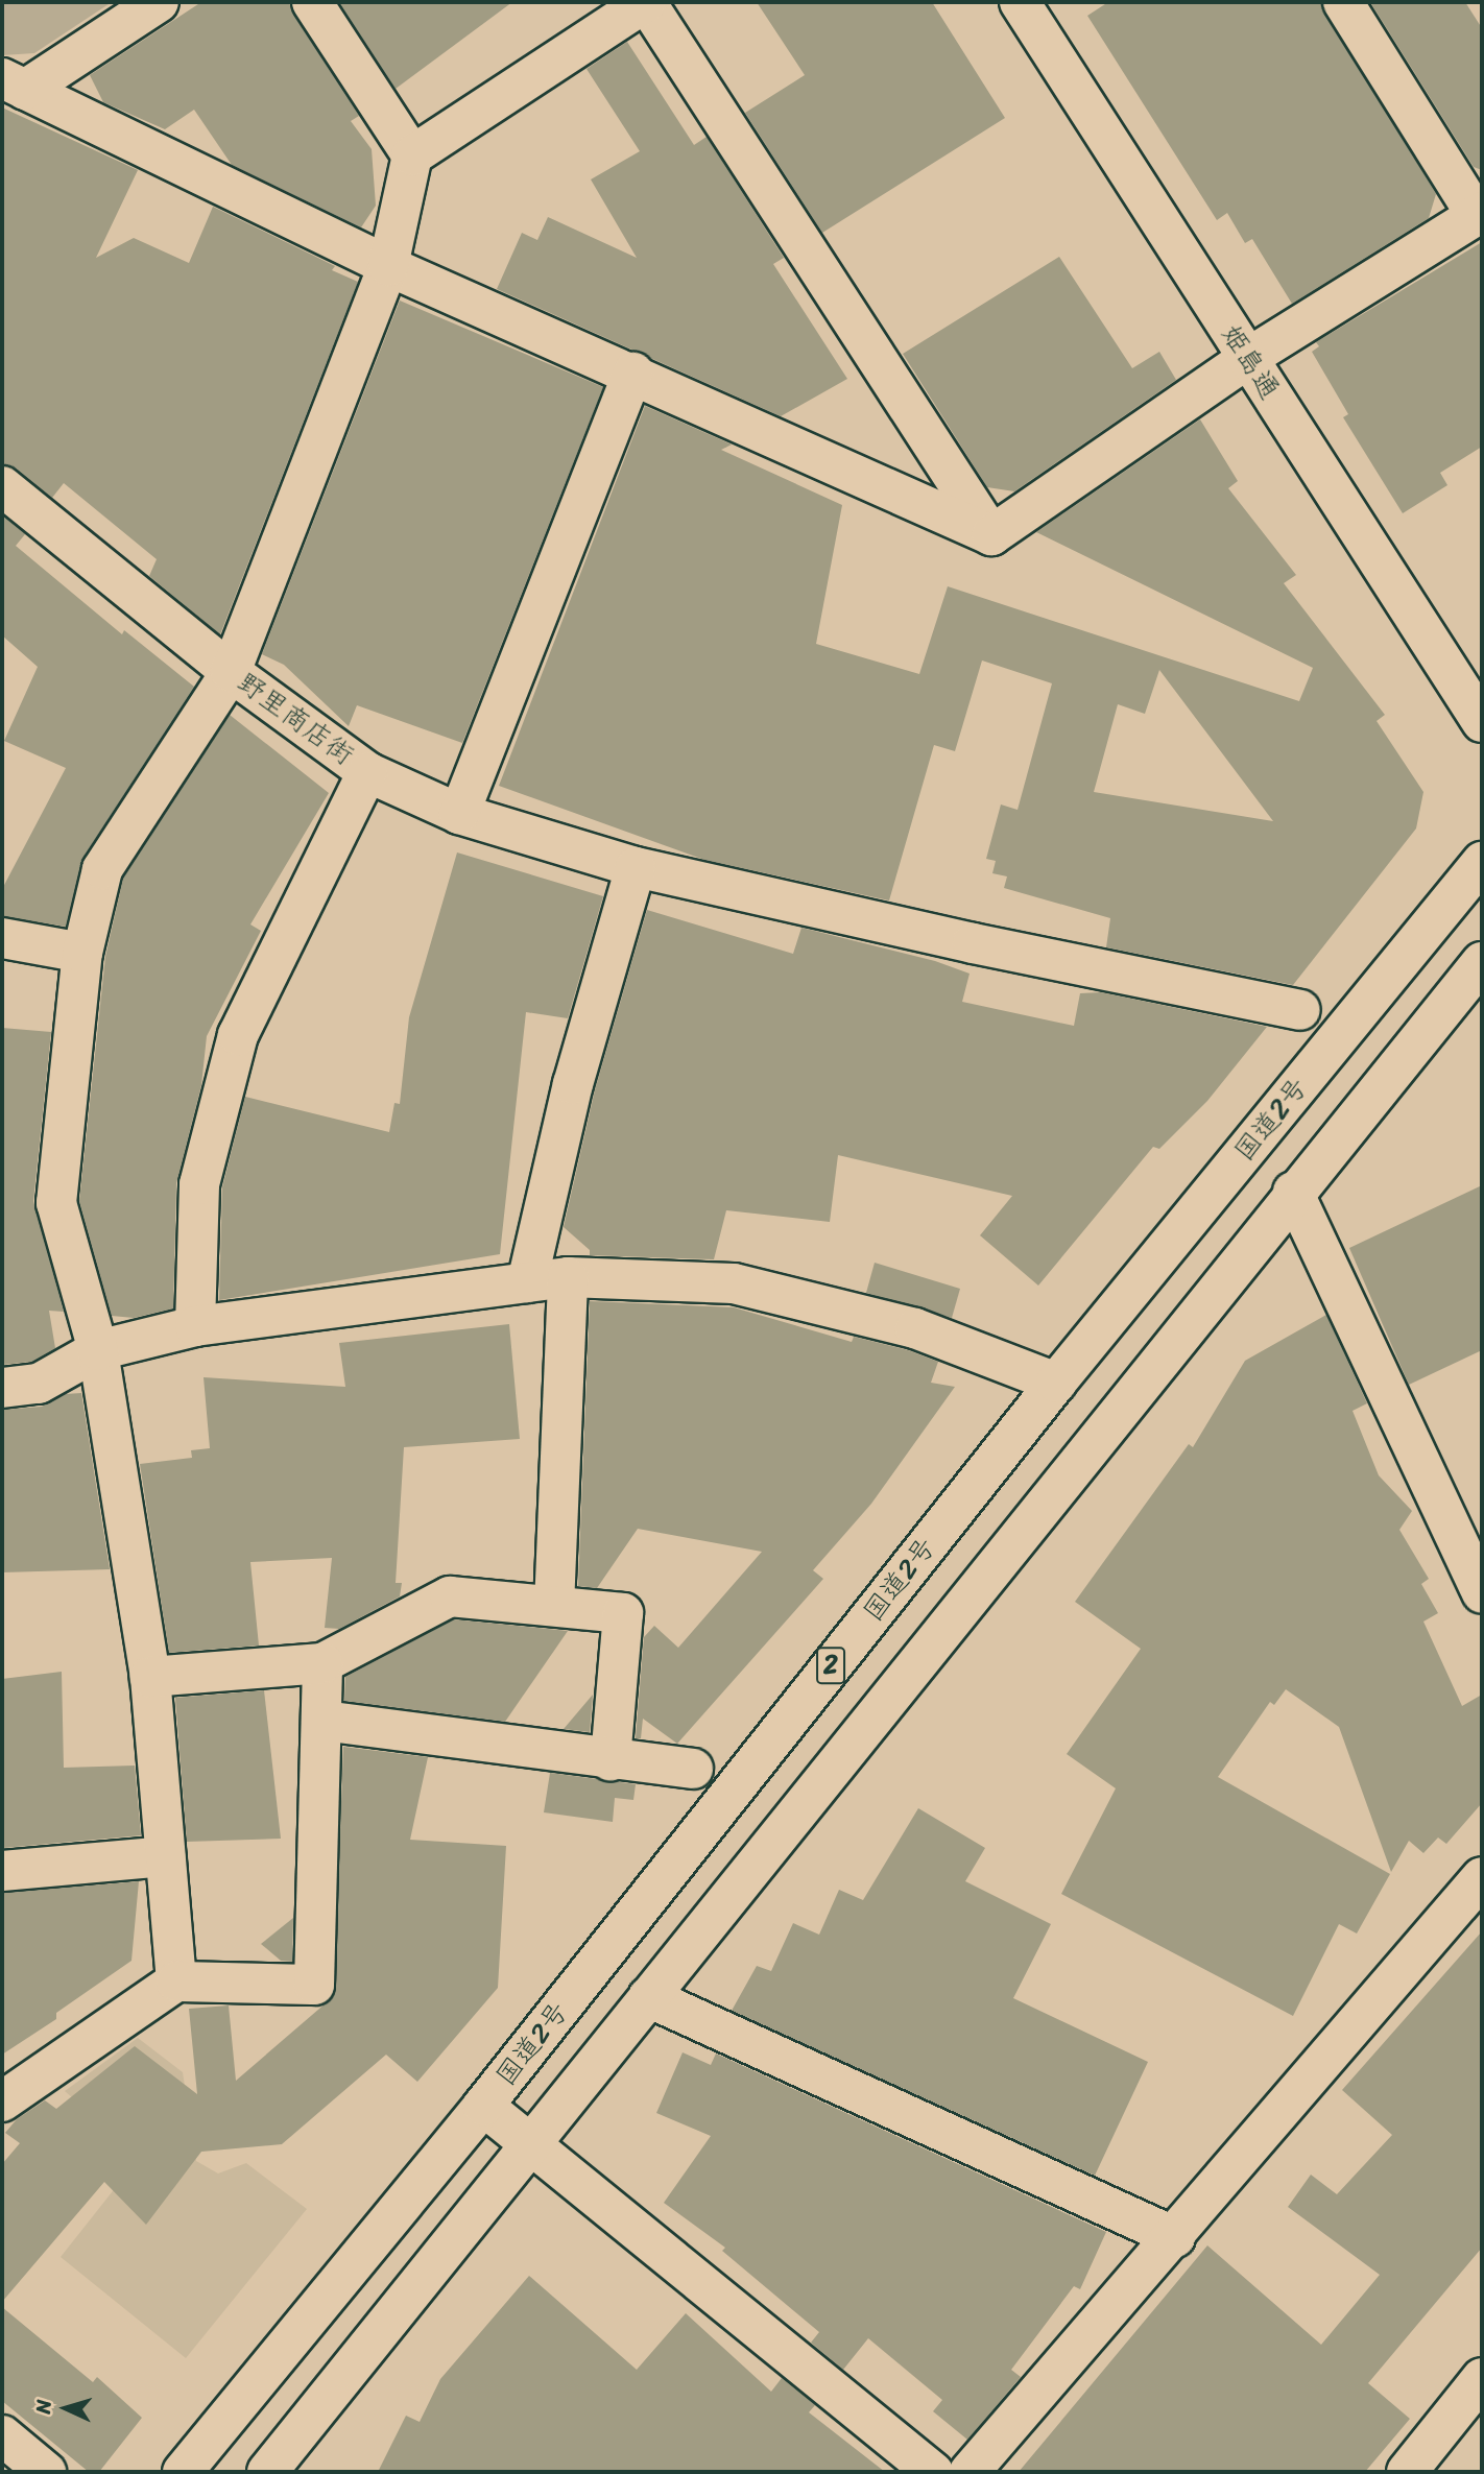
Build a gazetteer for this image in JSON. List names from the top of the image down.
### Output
{
  "streets": {
    "main road": [
      "姫島通",
      "野里商店街",
      "国道2号",
      "2"
    ]
  },
  "north": "left"
}
